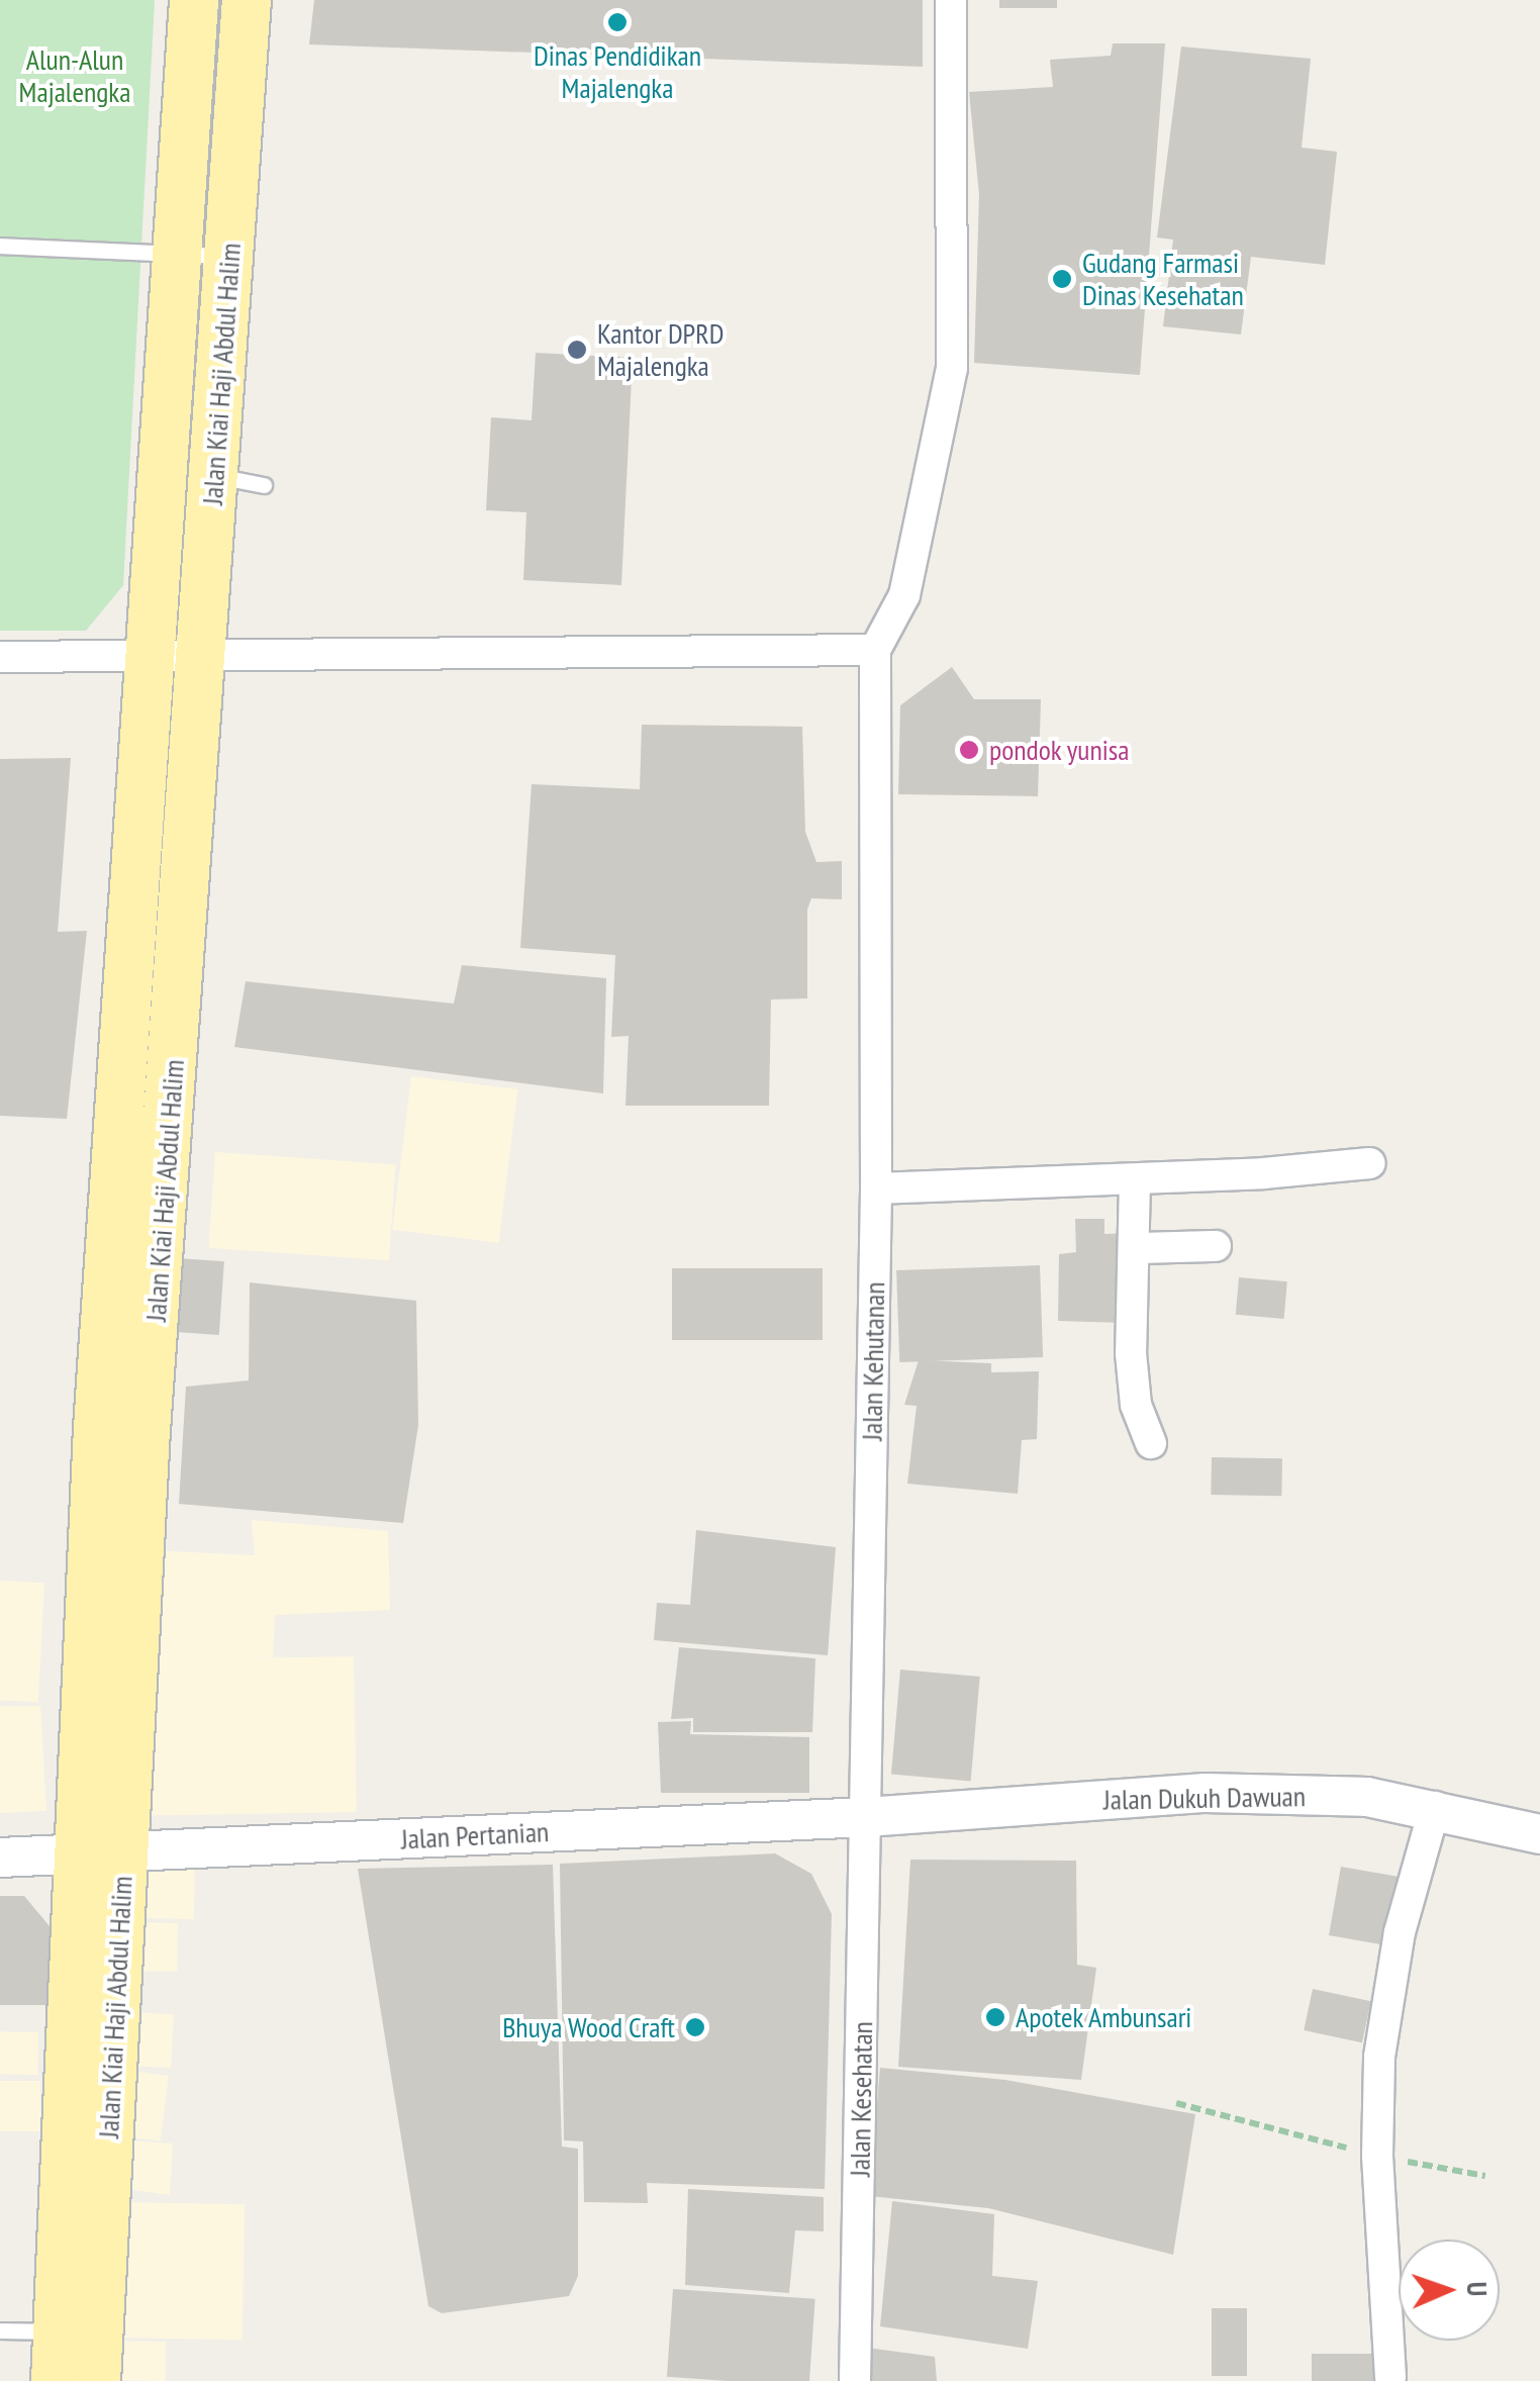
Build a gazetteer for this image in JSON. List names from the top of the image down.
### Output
{
  "streets": {
    "main road": ["Jalan Kiai Haji Abdul Halim"],
    "street": [
      "Jalan Kehutanan",
      "Jalan Dukuh Dawuan",
      "Jalan Pertanian",
      "Jalan Kesehatan"
    ]
  },
  "crossings": [
    ["Jalan Kiai Haji Abdul Halim", "Jalan Pertanian"],
    ["Jalan Kehutanan", "Jalan Dukuh Dawuan"],
    ["Jalan Kehutanan", "Jalan Pertanian"],
    ["Jalan Kehutanan", "Jalan Kesehatan"],
    ["Jalan Dukuh Dawuan", "Jalan Pertanian"],
    ["Jalan Dukuh Dawuan", "Jalan Kesehatan"],
    ["Jalan Pertanian", "Jalan Kesehatan"]
  ],
  "parks": ["Alun-Alun Majalengka"],
  "places": [
    "Dinas Pendidikan Majalengka",
    "Gudang Farmasi Dinas Kesehatan",
    "Kantor DPRD Majalengka",
    "pondok yunisa",
    "Apotek Ambunsari",
    "Bhuya Wood Craft"
  ],
  "north": "right"
}
